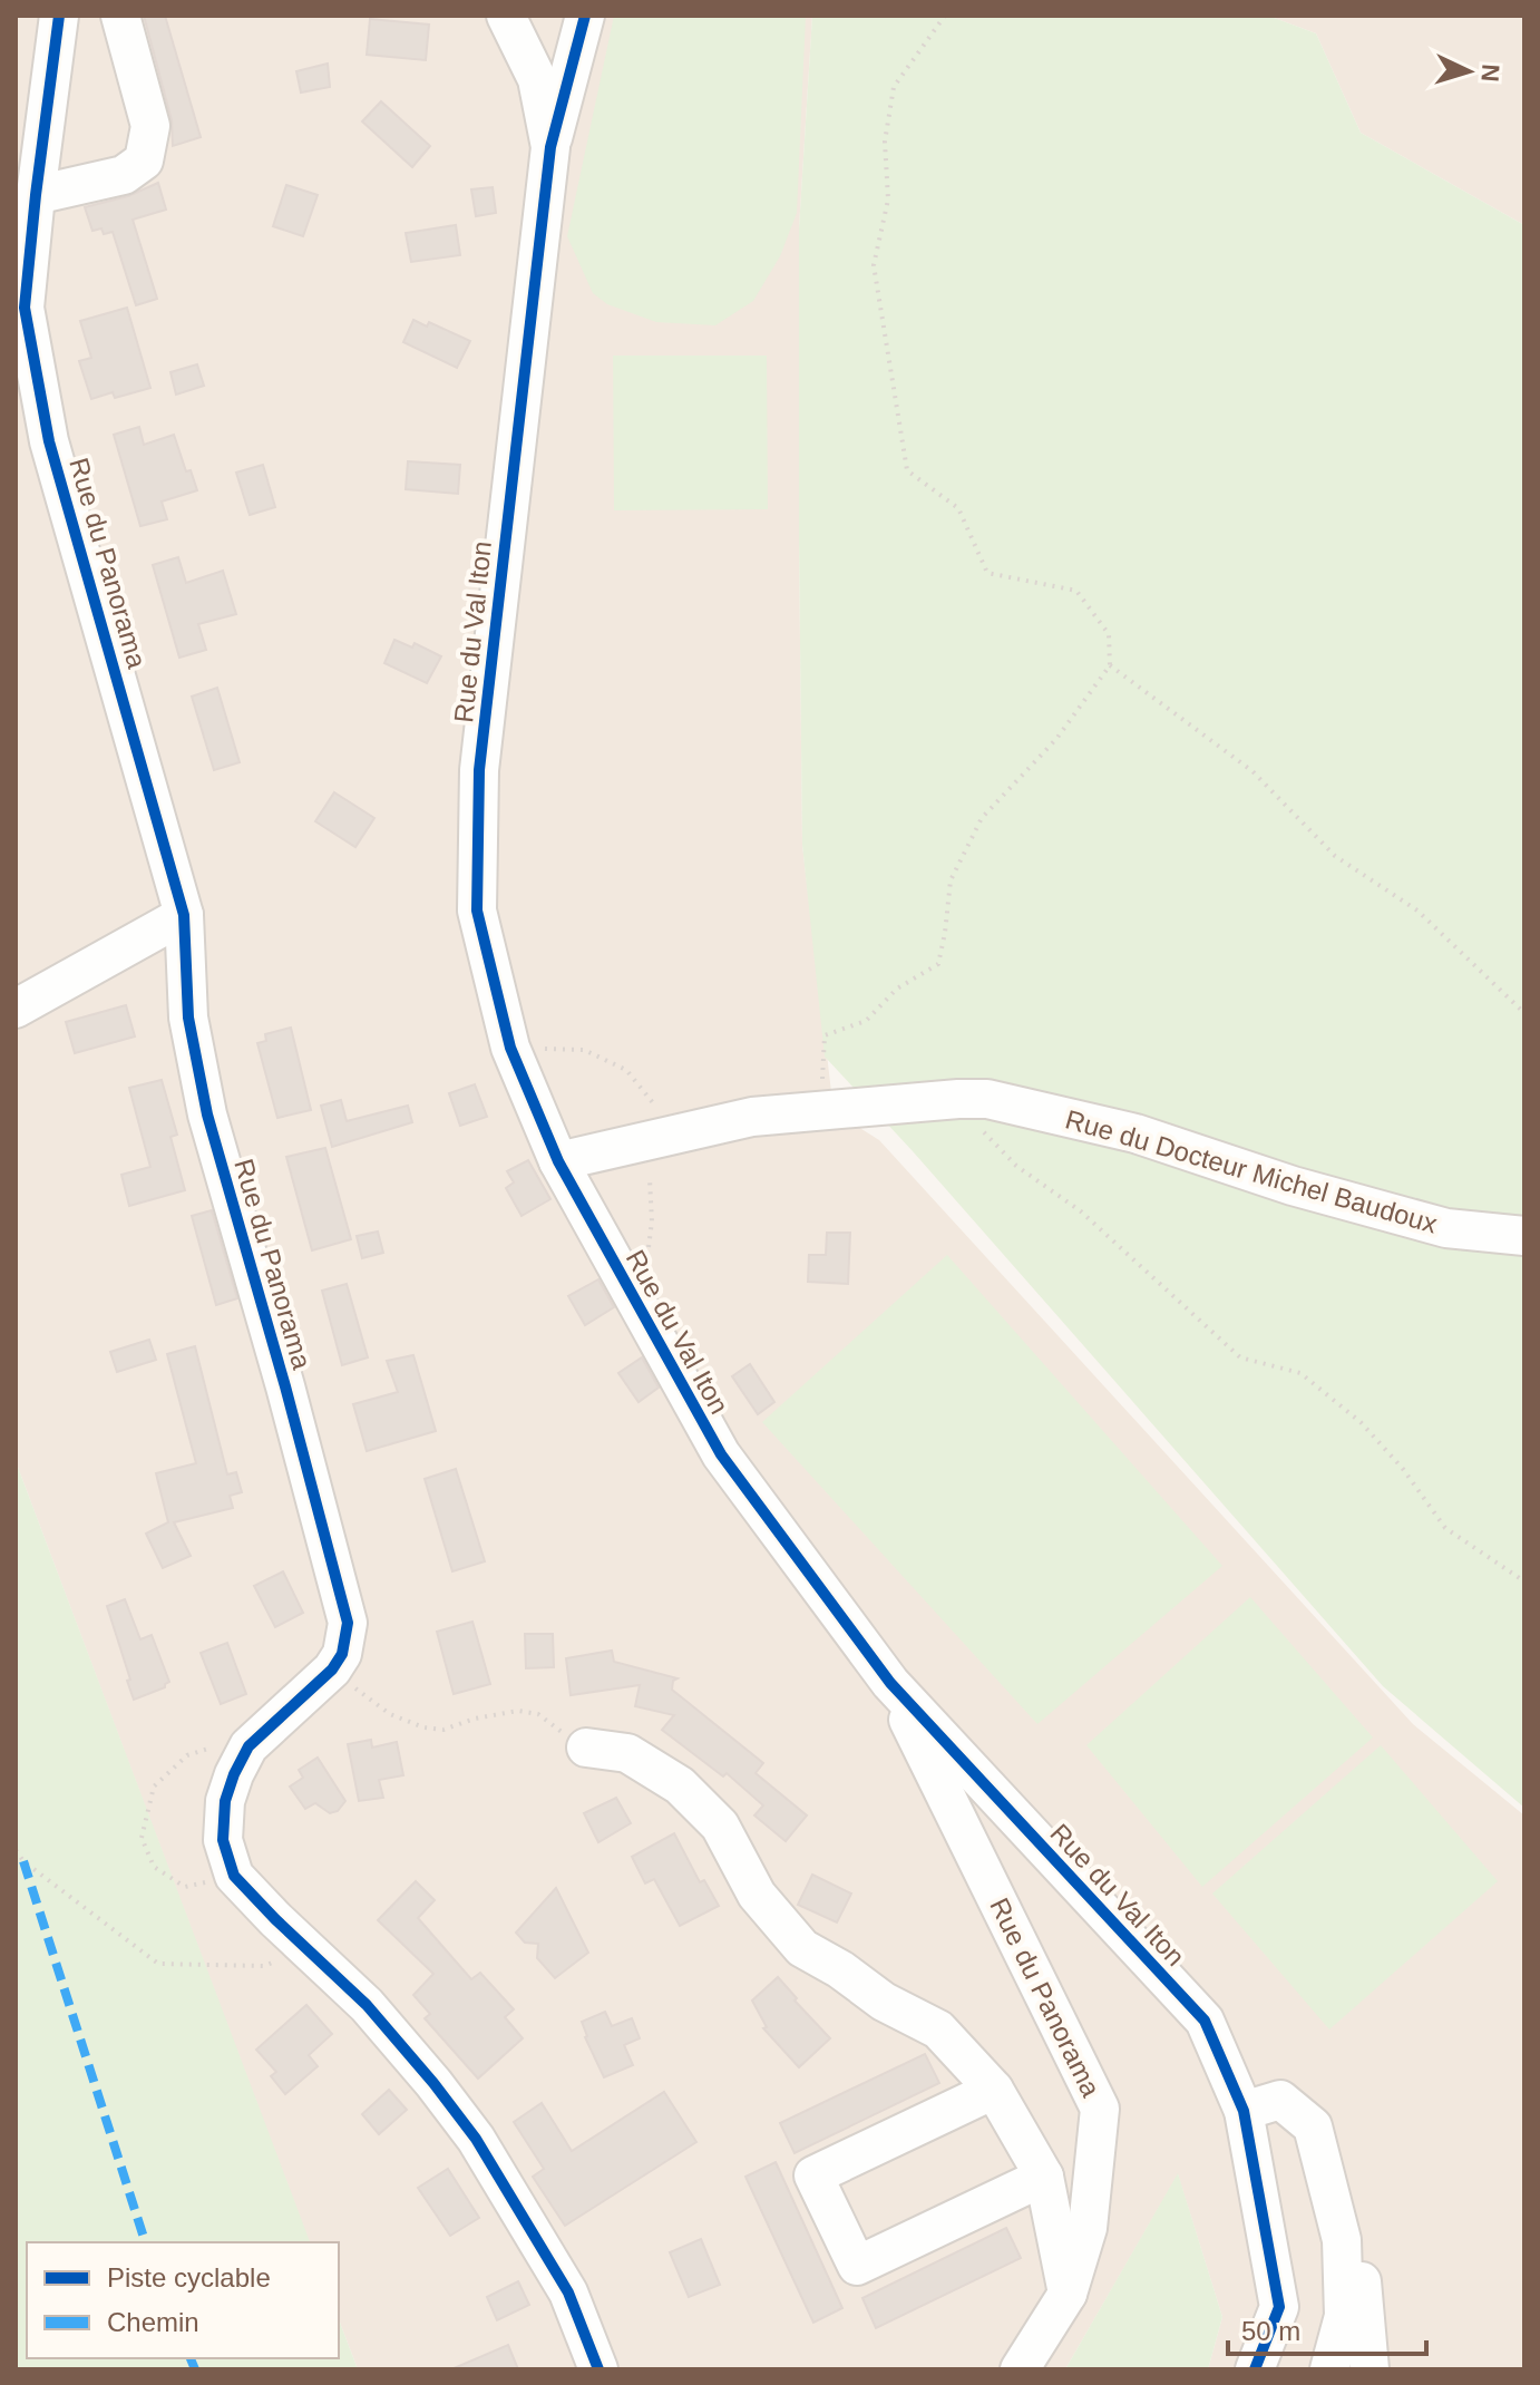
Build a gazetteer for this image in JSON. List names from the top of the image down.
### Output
{
  "streets": {
    "street": ["Rue du Panorama", "Rue du Val Iton", "Rue du Docteur Michel Baudoux"]
  },
  "crossings": [
    ["Rue du Panorama", "Rue du Val Iton"],
    ["Rue du Val Iton", "Rue du Docteur Michel Baudoux"]
  ],
  "legend": ["Piste cyclable", "Chemin"],
  "scale_bar": "50 m",
  "north": "right"
}
